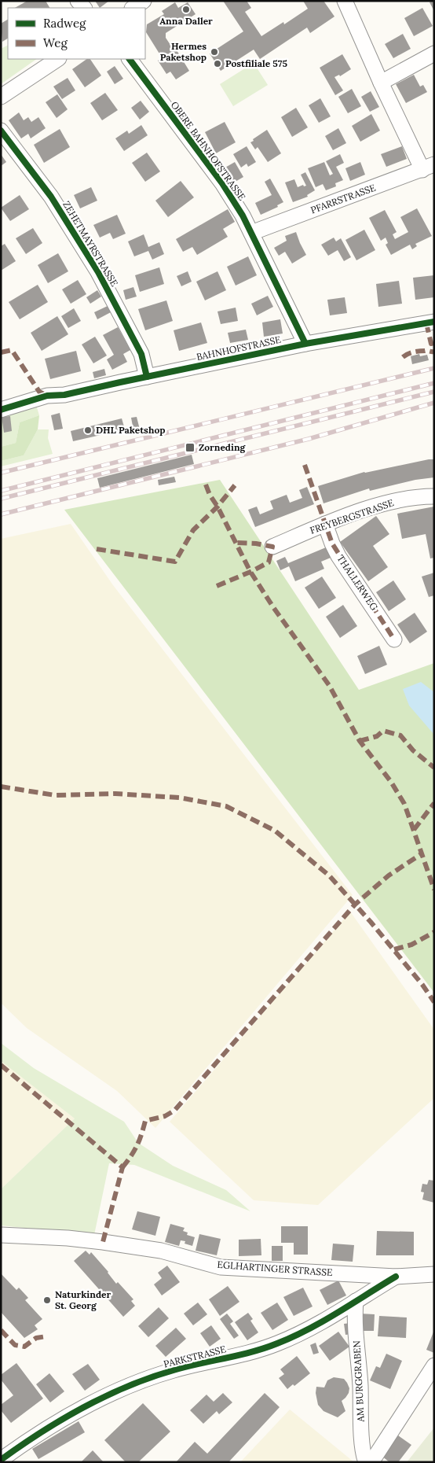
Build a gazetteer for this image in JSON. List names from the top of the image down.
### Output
{
  "streets": {
    "street": [
      "OBERE BAHNHOFSTRASSE",
      "PFARRSTRASSE",
      "ZEHETMAYRSTRASSE",
      "BAHNHOFSTRASSE",
      "FREYBERGSTRASSE",
      "THALLERWEG",
      "EGLHARTINGER STRASSE",
      "PARKSTRASSE",
      "AM BURGGRABEN"
    ]
  },
  "crossings": [
    ["OBERE BAHNHOFSTRASSE", "PFARRSTRASSE"],
    ["OBERE BAHNHOFSTRASSE", "BAHNHOFSTRASSE"],
    ["ZEHETMAYRSTRASSE", "BAHNHOFSTRASSE"],
    ["FREYBERGSTRASSE", "THALLERWEG"],
    ["EGLHARTINGER STRASSE", "PARKSTRASSE"],
    ["PARKSTRASSE", "AM BURGGRABEN"]
  ],
  "places": {
    "other": [
      "Anna Daller",
      "Hermes Paketshop",
      "Postfiliale 575",
      "DHL Paketshop",
      "Naturkinder St. Georg"
    ],
    "transit": ["Zorneding"]
  },
  "legend": ["Radweg", "Weg"]
}
